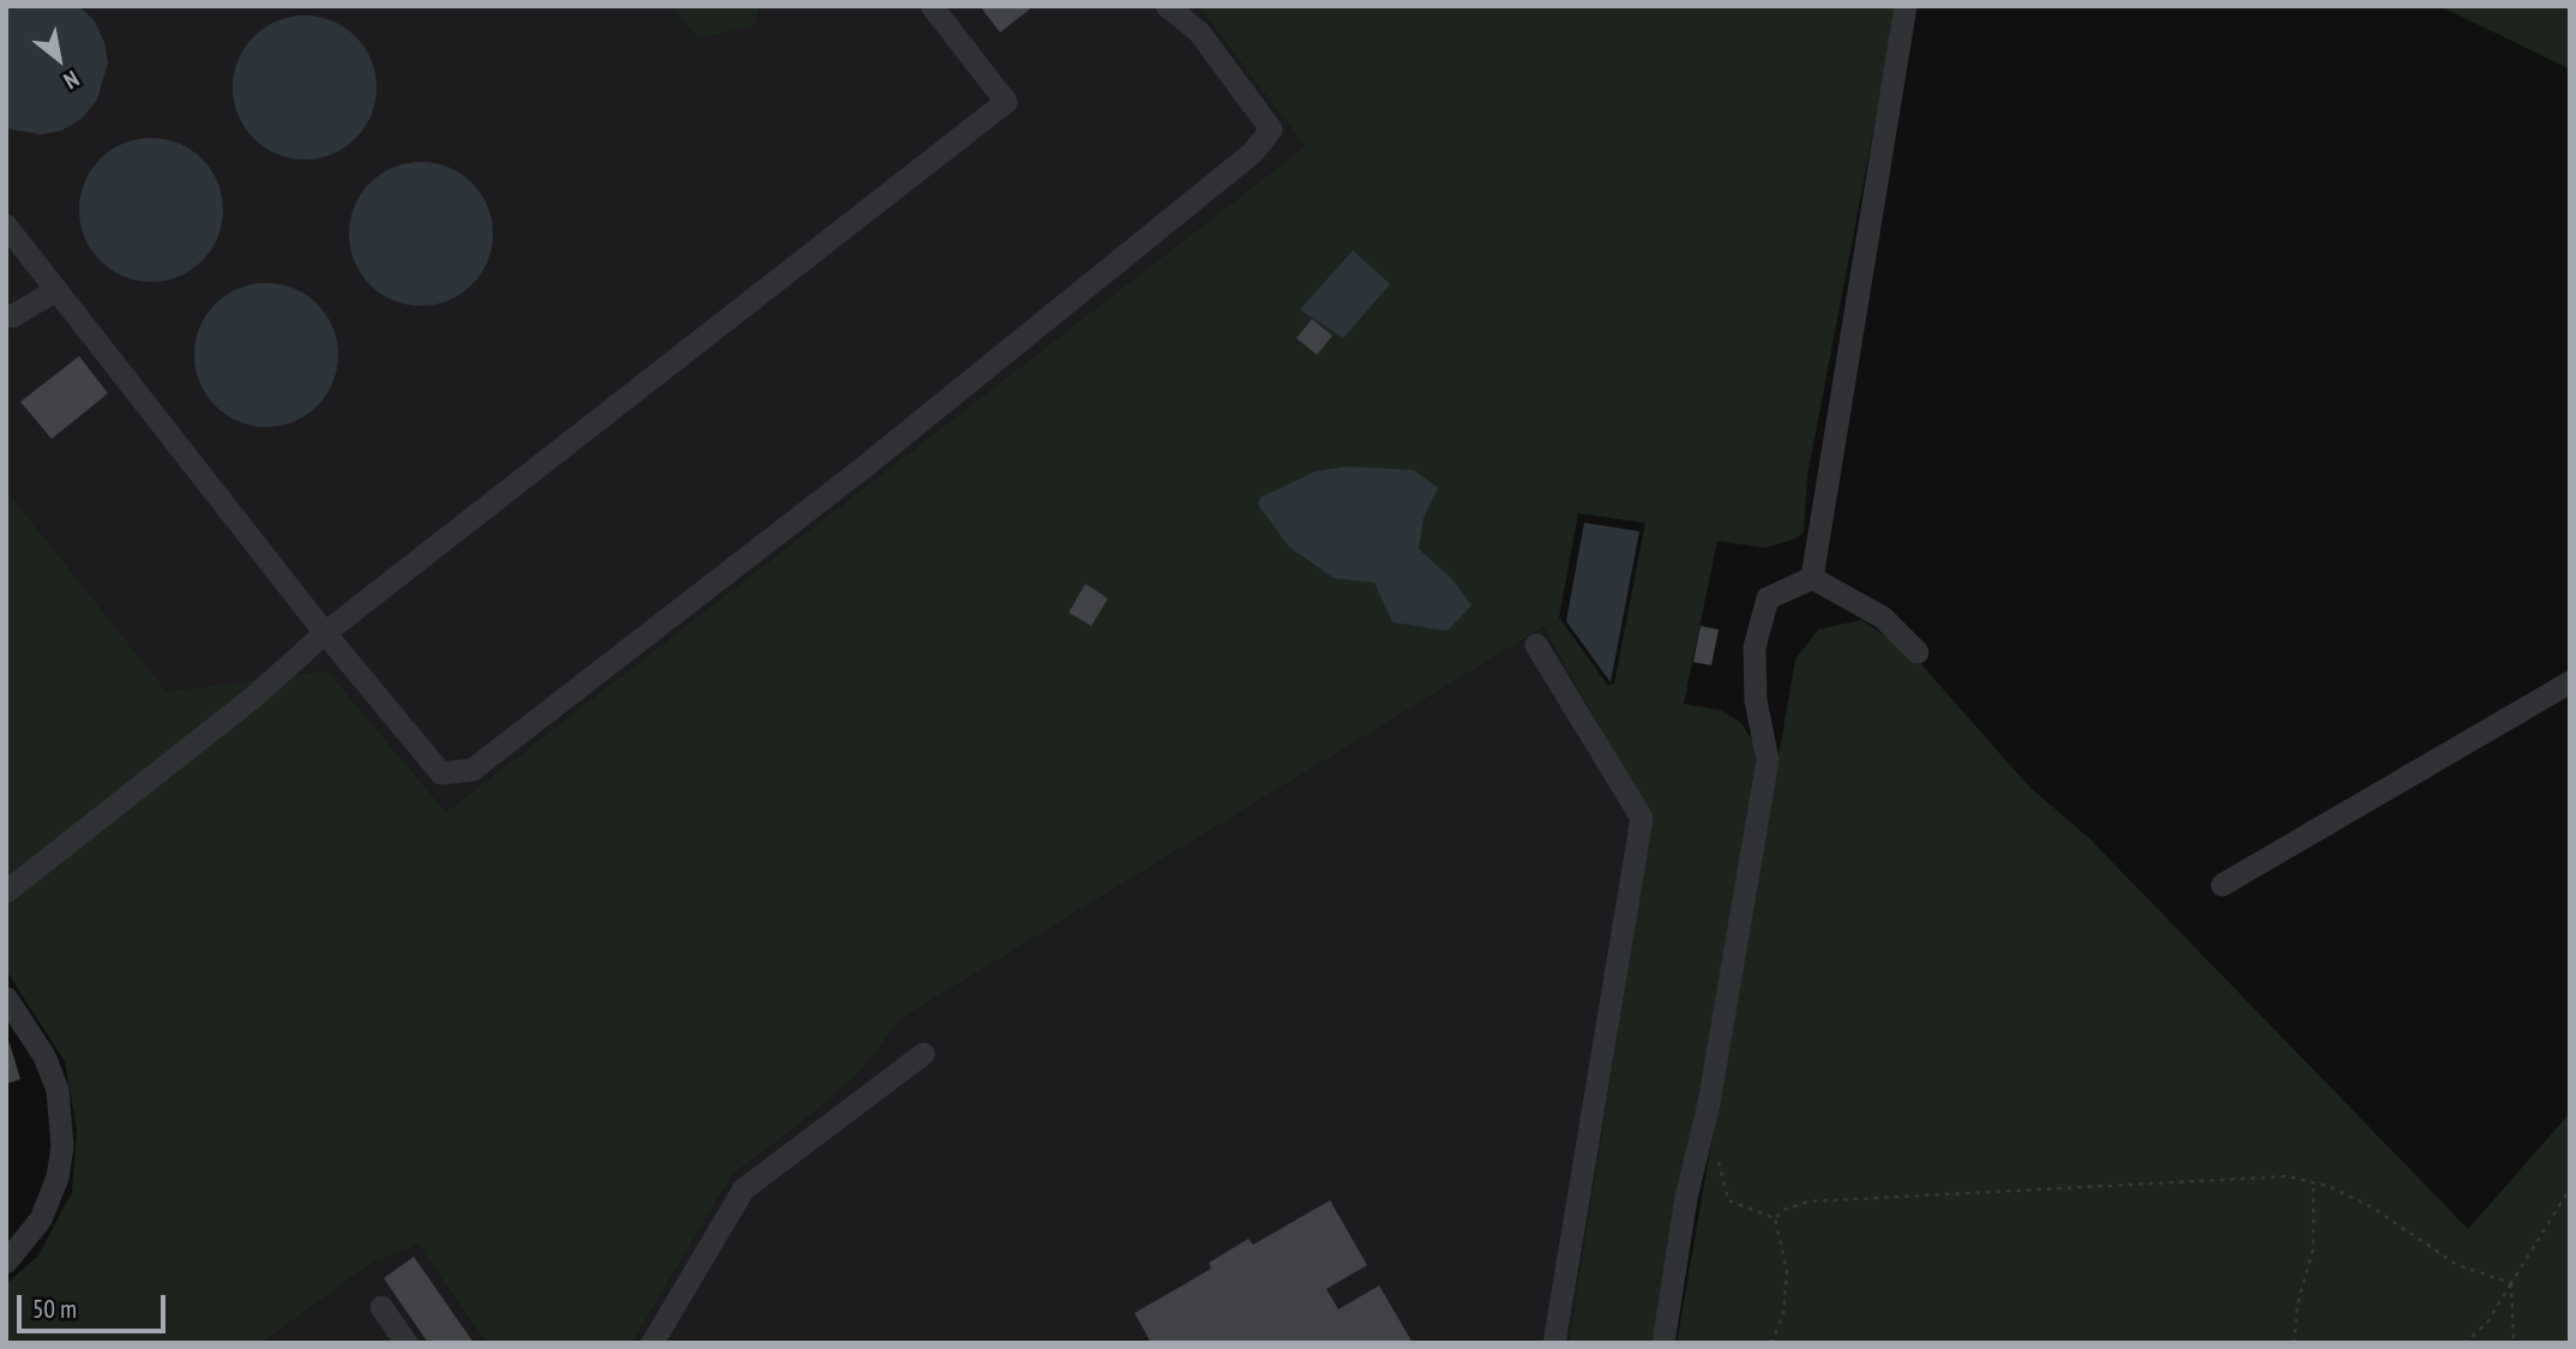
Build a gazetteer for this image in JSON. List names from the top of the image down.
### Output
{
  "scale_bar": "50 m",
  "north": "bottom right"
}
